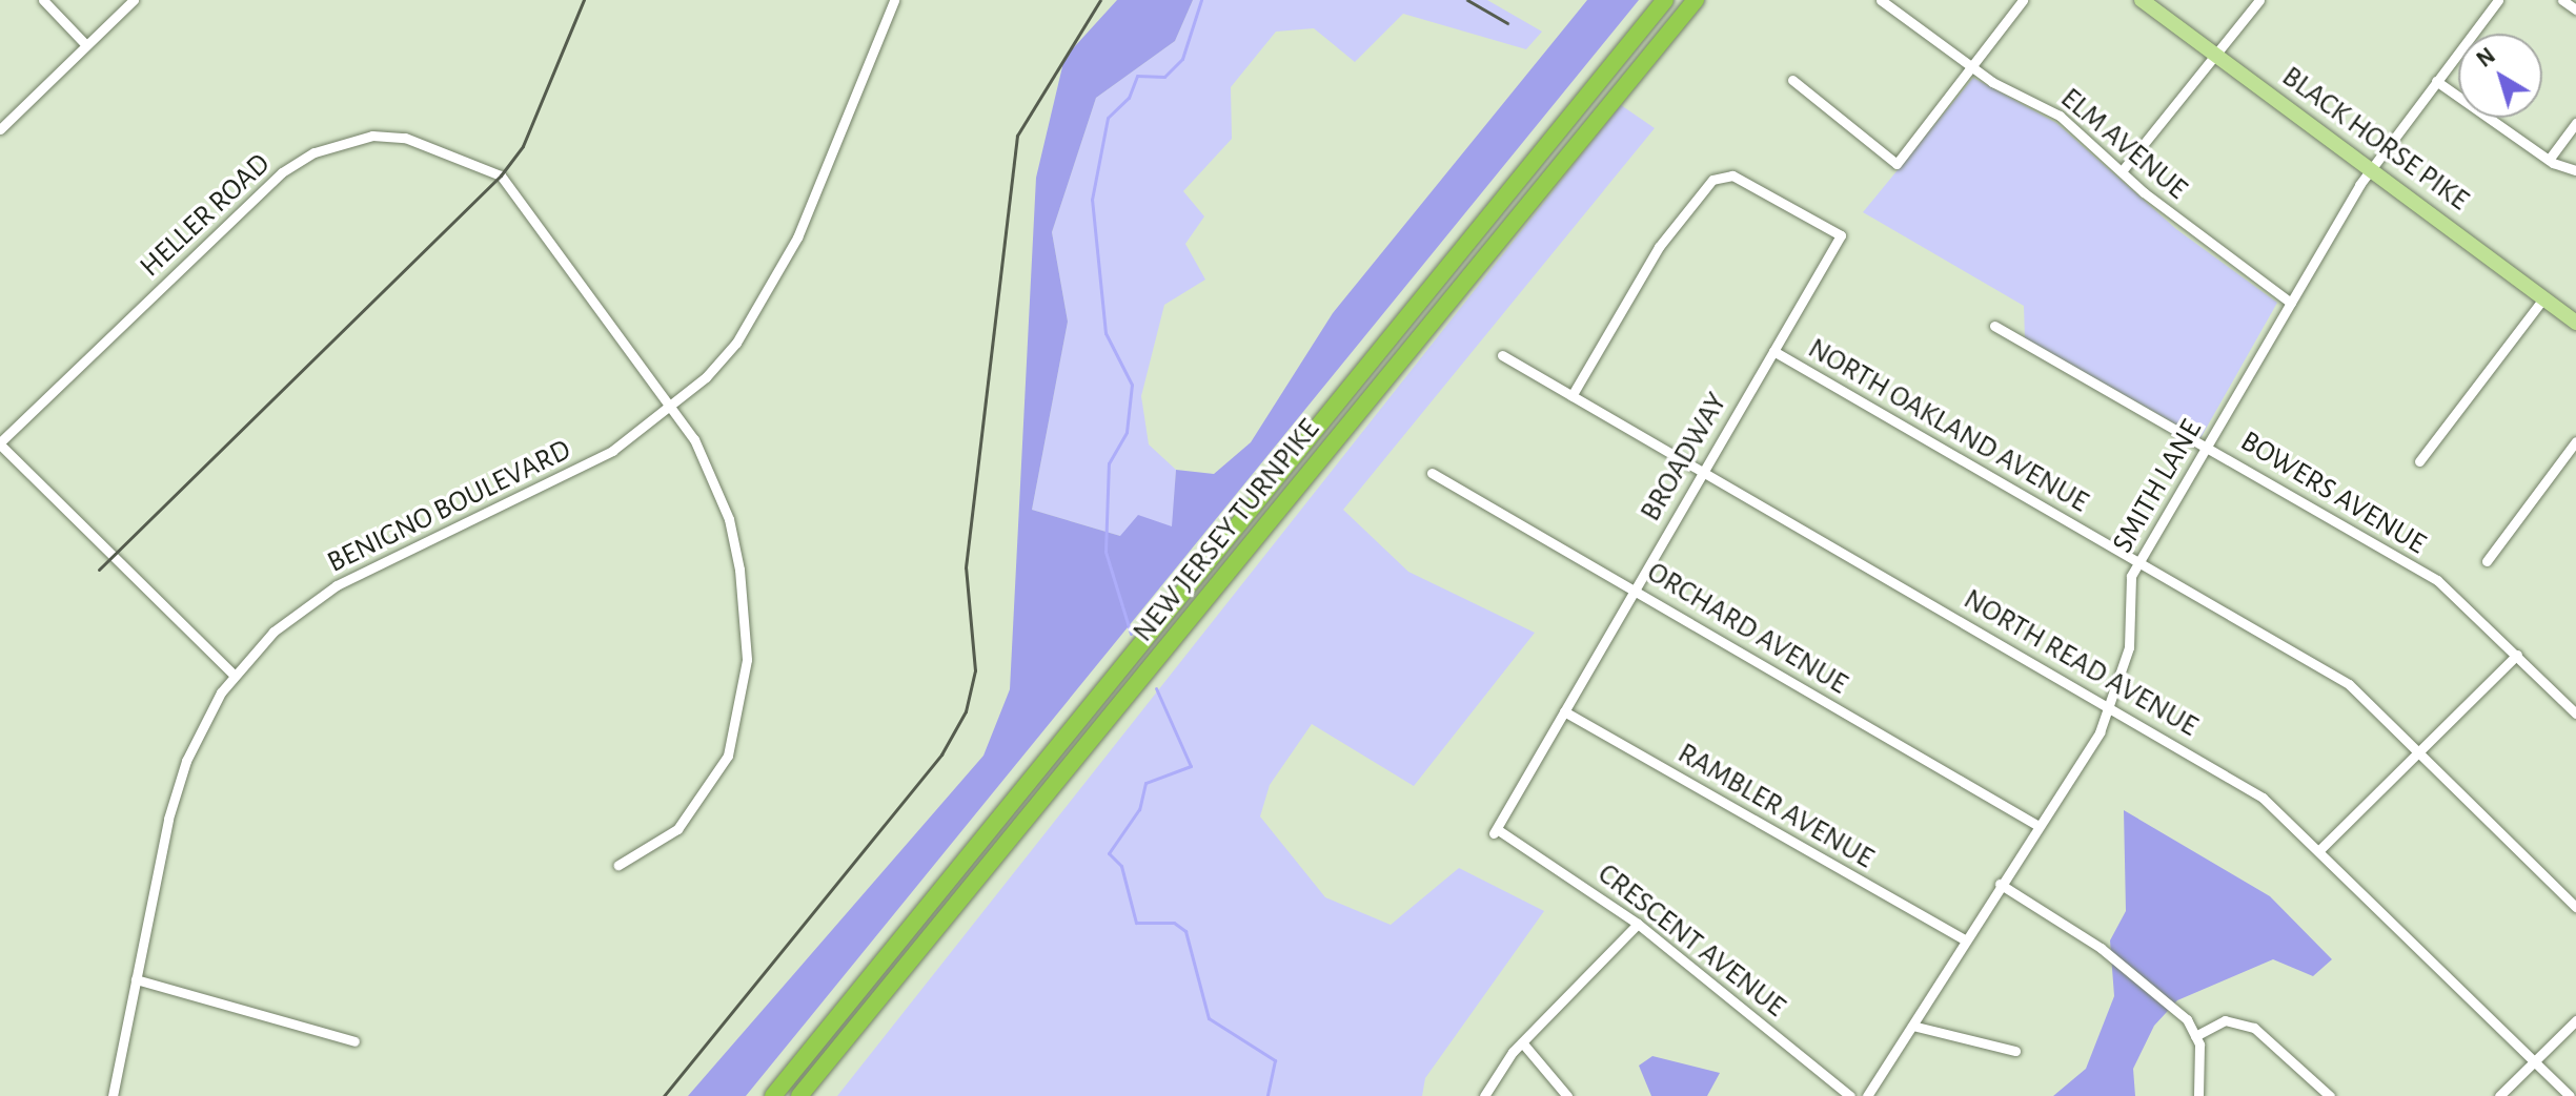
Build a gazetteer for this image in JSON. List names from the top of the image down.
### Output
{
  "streets": {
    "highway": ["NEW JERSEY TURNPIKE"],
    "main road": ["BLACK HORSE PIKE"],
    "street": [
      "ELM AVENUE",
      "HELLER ROAD",
      "NORTH OAKLAND AVENUE",
      "BROADWAY",
      "SMITH LANE",
      "BOWERS AVENUE",
      "BENIGNO BOULEVARD",
      "ORCHARD AVENUE",
      "NORTH READ AVENUE",
      "RAMBLER AVENUE",
      "CRESCENT AVENUE"
    ]
  },
  "crossings": [
    ["BLACK HORSE PIKE", "SMITH LANE"],
    ["ELM AVENUE", "SMITH LANE"],
    ["HELLER ROAD", "BENIGNO BOULEVARD"],
    ["NORTH OAKLAND AVENUE", "BROADWAY"],
    ["NORTH OAKLAND AVENUE", "SMITH LANE"],
    ["BROADWAY", "ORCHARD AVENUE"],
    ["BROADWAY", "NORTH READ AVENUE"],
    ["BROADWAY", "RAMBLER AVENUE"],
    ["BROADWAY", "CRESCENT AVENUE"],
    ["SMITH LANE", "BOWERS AVENUE"],
    ["SMITH LANE", "ORCHARD AVENUE"],
    ["SMITH LANE", "NORTH READ AVENUE"],
    ["SMITH LANE", "RAMBLER AVENUE"]
  ],
  "north": "top left"
}
